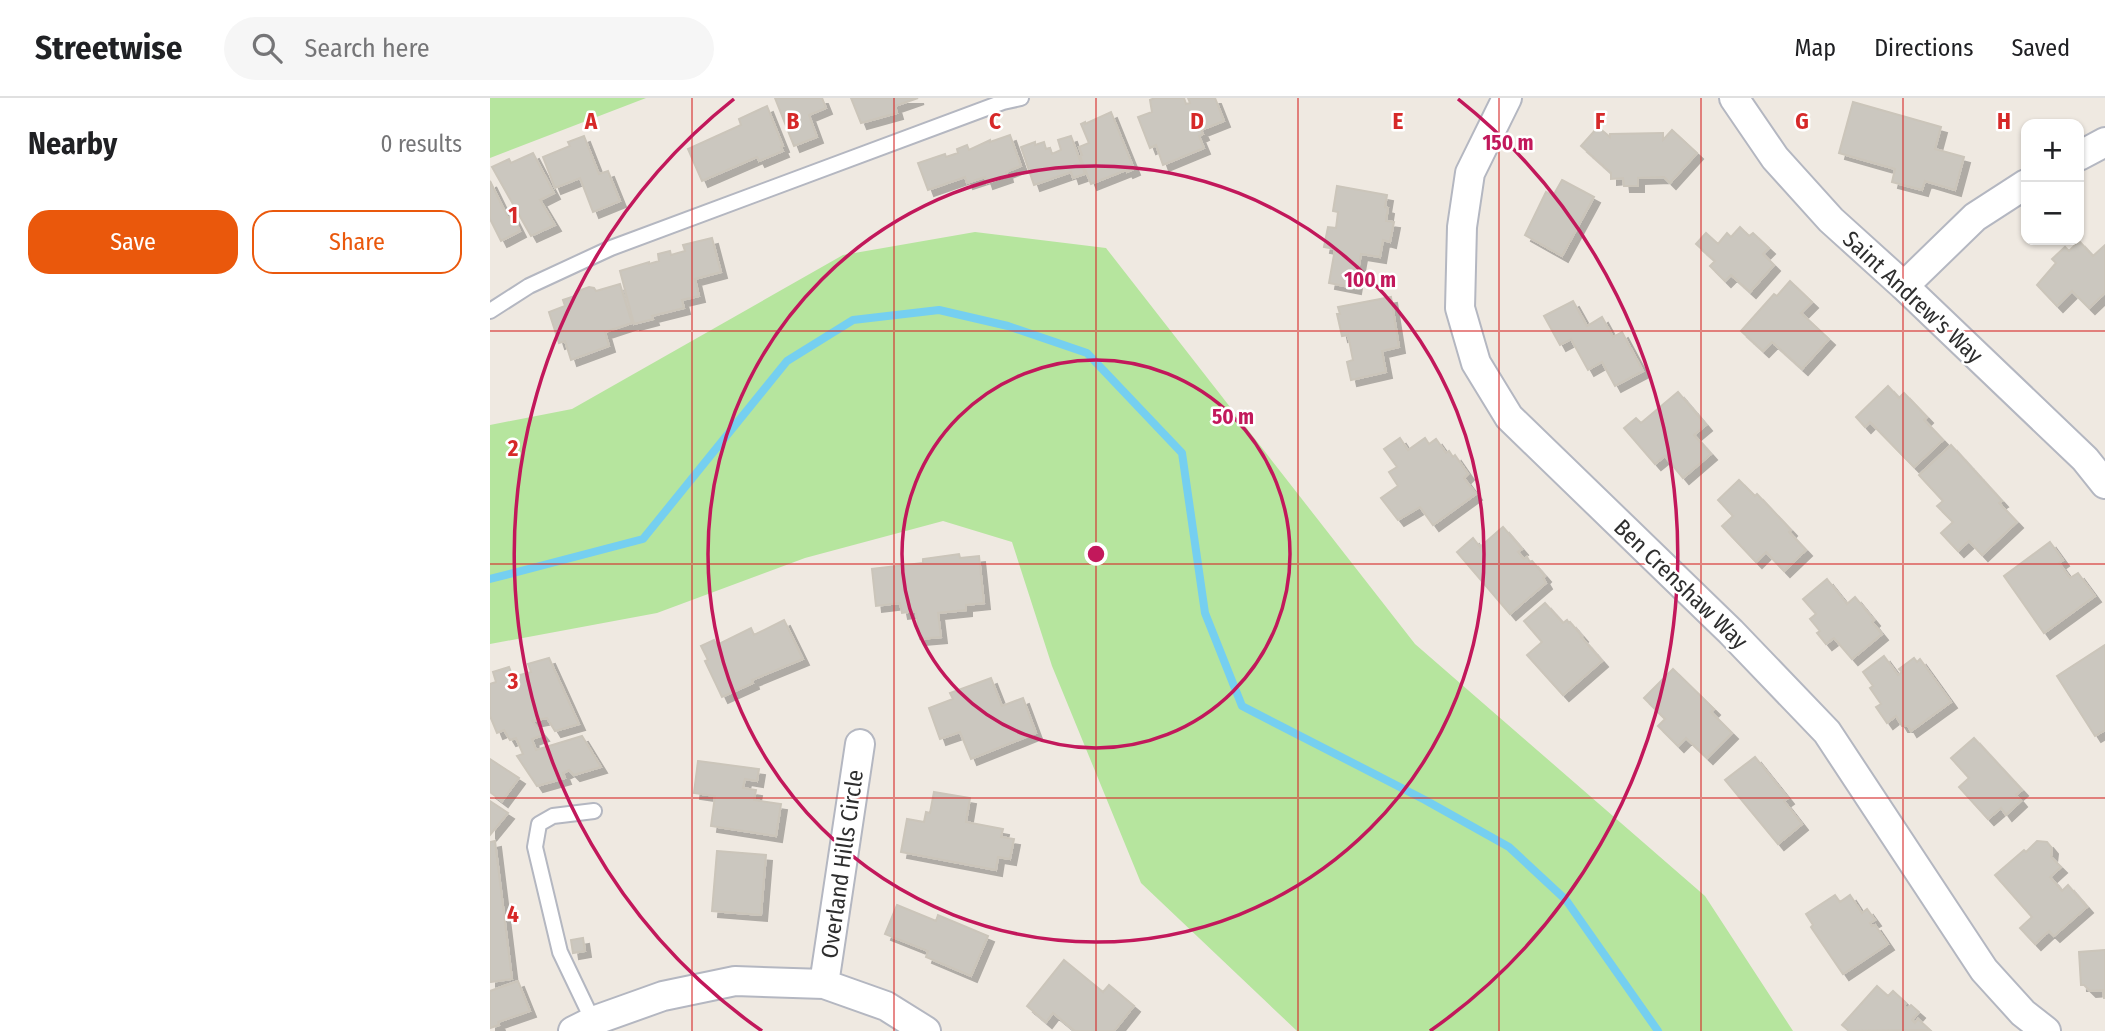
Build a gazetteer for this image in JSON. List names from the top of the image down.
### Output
{
  "streets": {
    "street": ["Saint Andrew's Way", "Ben Crenshaw Way", "Overland Hills Circle"]
  },
  "page": {
    "header": "Streetwise",
    "search": "Search here",
    "nav": ["Map", "Directions", "Saved"],
    "heading": ["Nearby", "0 results"],
    "map_buttons": ["+", "−"],
    "buttons": ["Save", "Share"]
  },
  "grid": {
    "columns": [
      "A",
      "B",
      "C",
      "D",
      "E",
      "F",
      "G",
      "H"
    ],
    "rows": [
      "1",
      "2",
      "3",
      "4"
    ]
  },
  "rings": ["150 m", "100 m", "50 m"]
}
